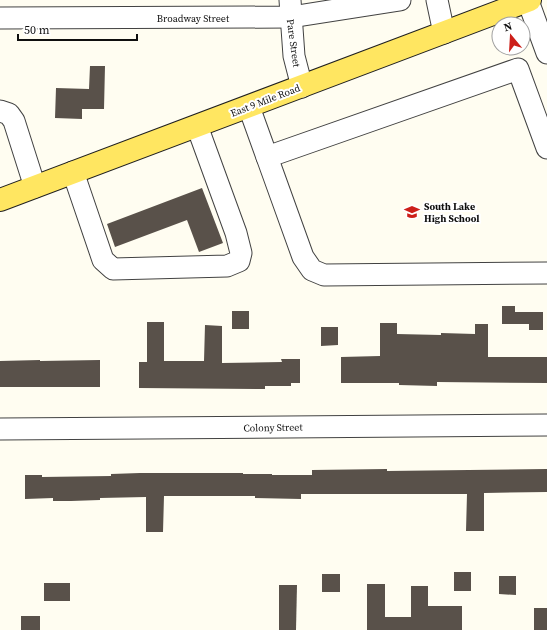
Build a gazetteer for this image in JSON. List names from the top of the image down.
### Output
{
  "streets": {
    "main road": ["East 9 Mile Road"],
    "street": ["Broadway Street", "Pare Street", "Colony Street"]
  },
  "crossings": [
    ["Broadway Street", "Pare Street"],
    ["Pare Street", "East 9 Mile Road"]
  ],
  "places": {
    "school or university": ["South Lake High School"]
  },
  "scale_bar": "50 m",
  "north": "top"
}
